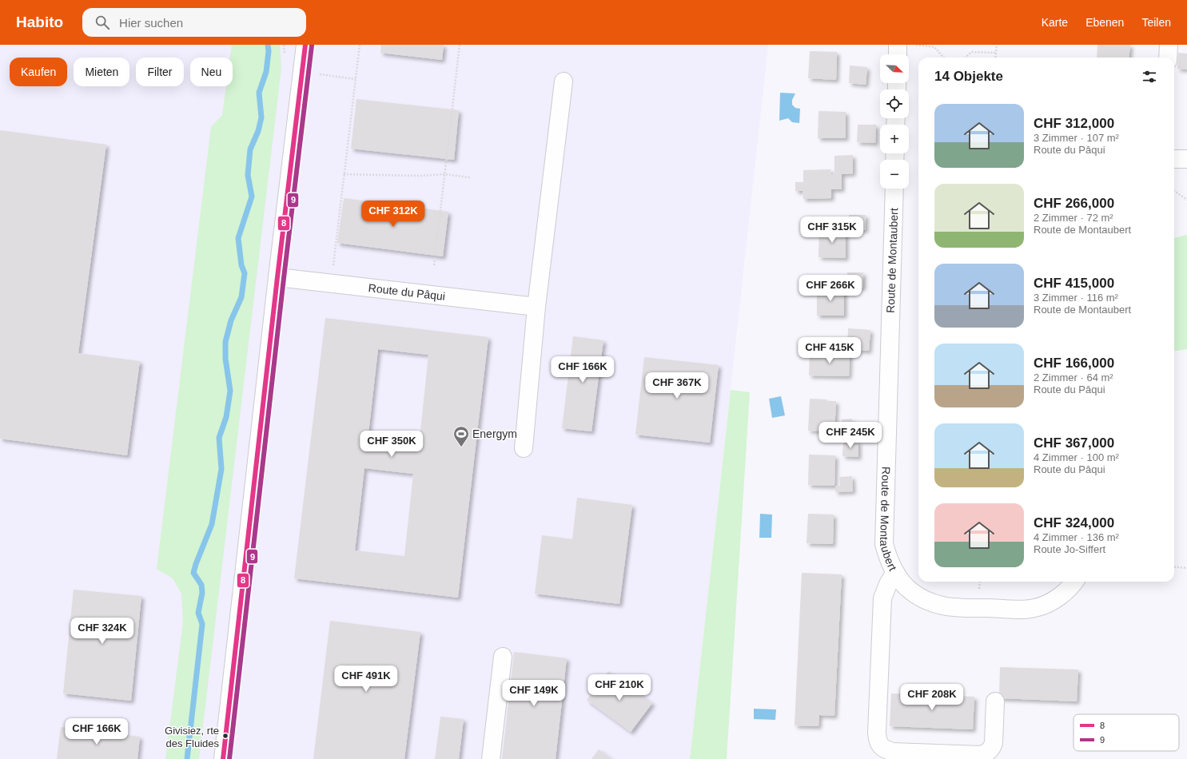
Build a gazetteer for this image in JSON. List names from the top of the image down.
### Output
{
  "streets": {
    "street": ["Route de Montaubert", "Route du Pâqui"]
  },
  "places": {
    "sports": ["Energym"],
    "other": ["Givisiez, rte des Fluides"]
  },
  "lines": ["transit line 8", "transit line 9"],
  "legend": ["8", "9"],
  "north": "bottom right",
  "page": {
    "header": "Habito",
    "search": "Hier suchen",
    "nav": ["Karte", "Ebenen", "Teilen"],
    "map_buttons": ["+", "−"],
    "chip": [
      "Kaufen",
      "Mieten",
      "Filter",
      "Neu"
    ],
    "heading": "14 Objekte",
    "list": [
      {
        "name": "CHF 312,000",
        "note": "3 Zimmer · 107 m² · Route du Pâqui"
      },
      {
        "name": "CHF 266,000",
        "note": "2 Zimmer · 72 m² · Route de Montaubert"
      },
      {
        "name": "CHF 415,000",
        "note": "3 Zimmer · 116 m² · Route de Montaubert"
      },
      {
        "name": "CHF 166,000",
        "note": "2 Zimmer · 64 m² · Route du Pâqui"
      },
      {
        "name": "CHF 367,000",
        "note": "4 Zimmer · 100 m² · Route du Pâqui"
      },
      {
        "name": "CHF 324,000",
        "note": "4 Zimmer · 136 m² · Route Jo-Siffert"
      }
    ],
    "price": [
      "CHF 312K",
      "CHF 315K",
      "CHF 266K",
      "CHF 415K",
      "CHF 166K",
      "CHF 367K",
      "CHF 245K",
      "CHF 350K",
      "CHF 324K",
      "CHF 491K",
      "CHF 210K",
      "CHF 149K",
      "CHF 208K",
      "CHF 166K"
    ]
  }
}
